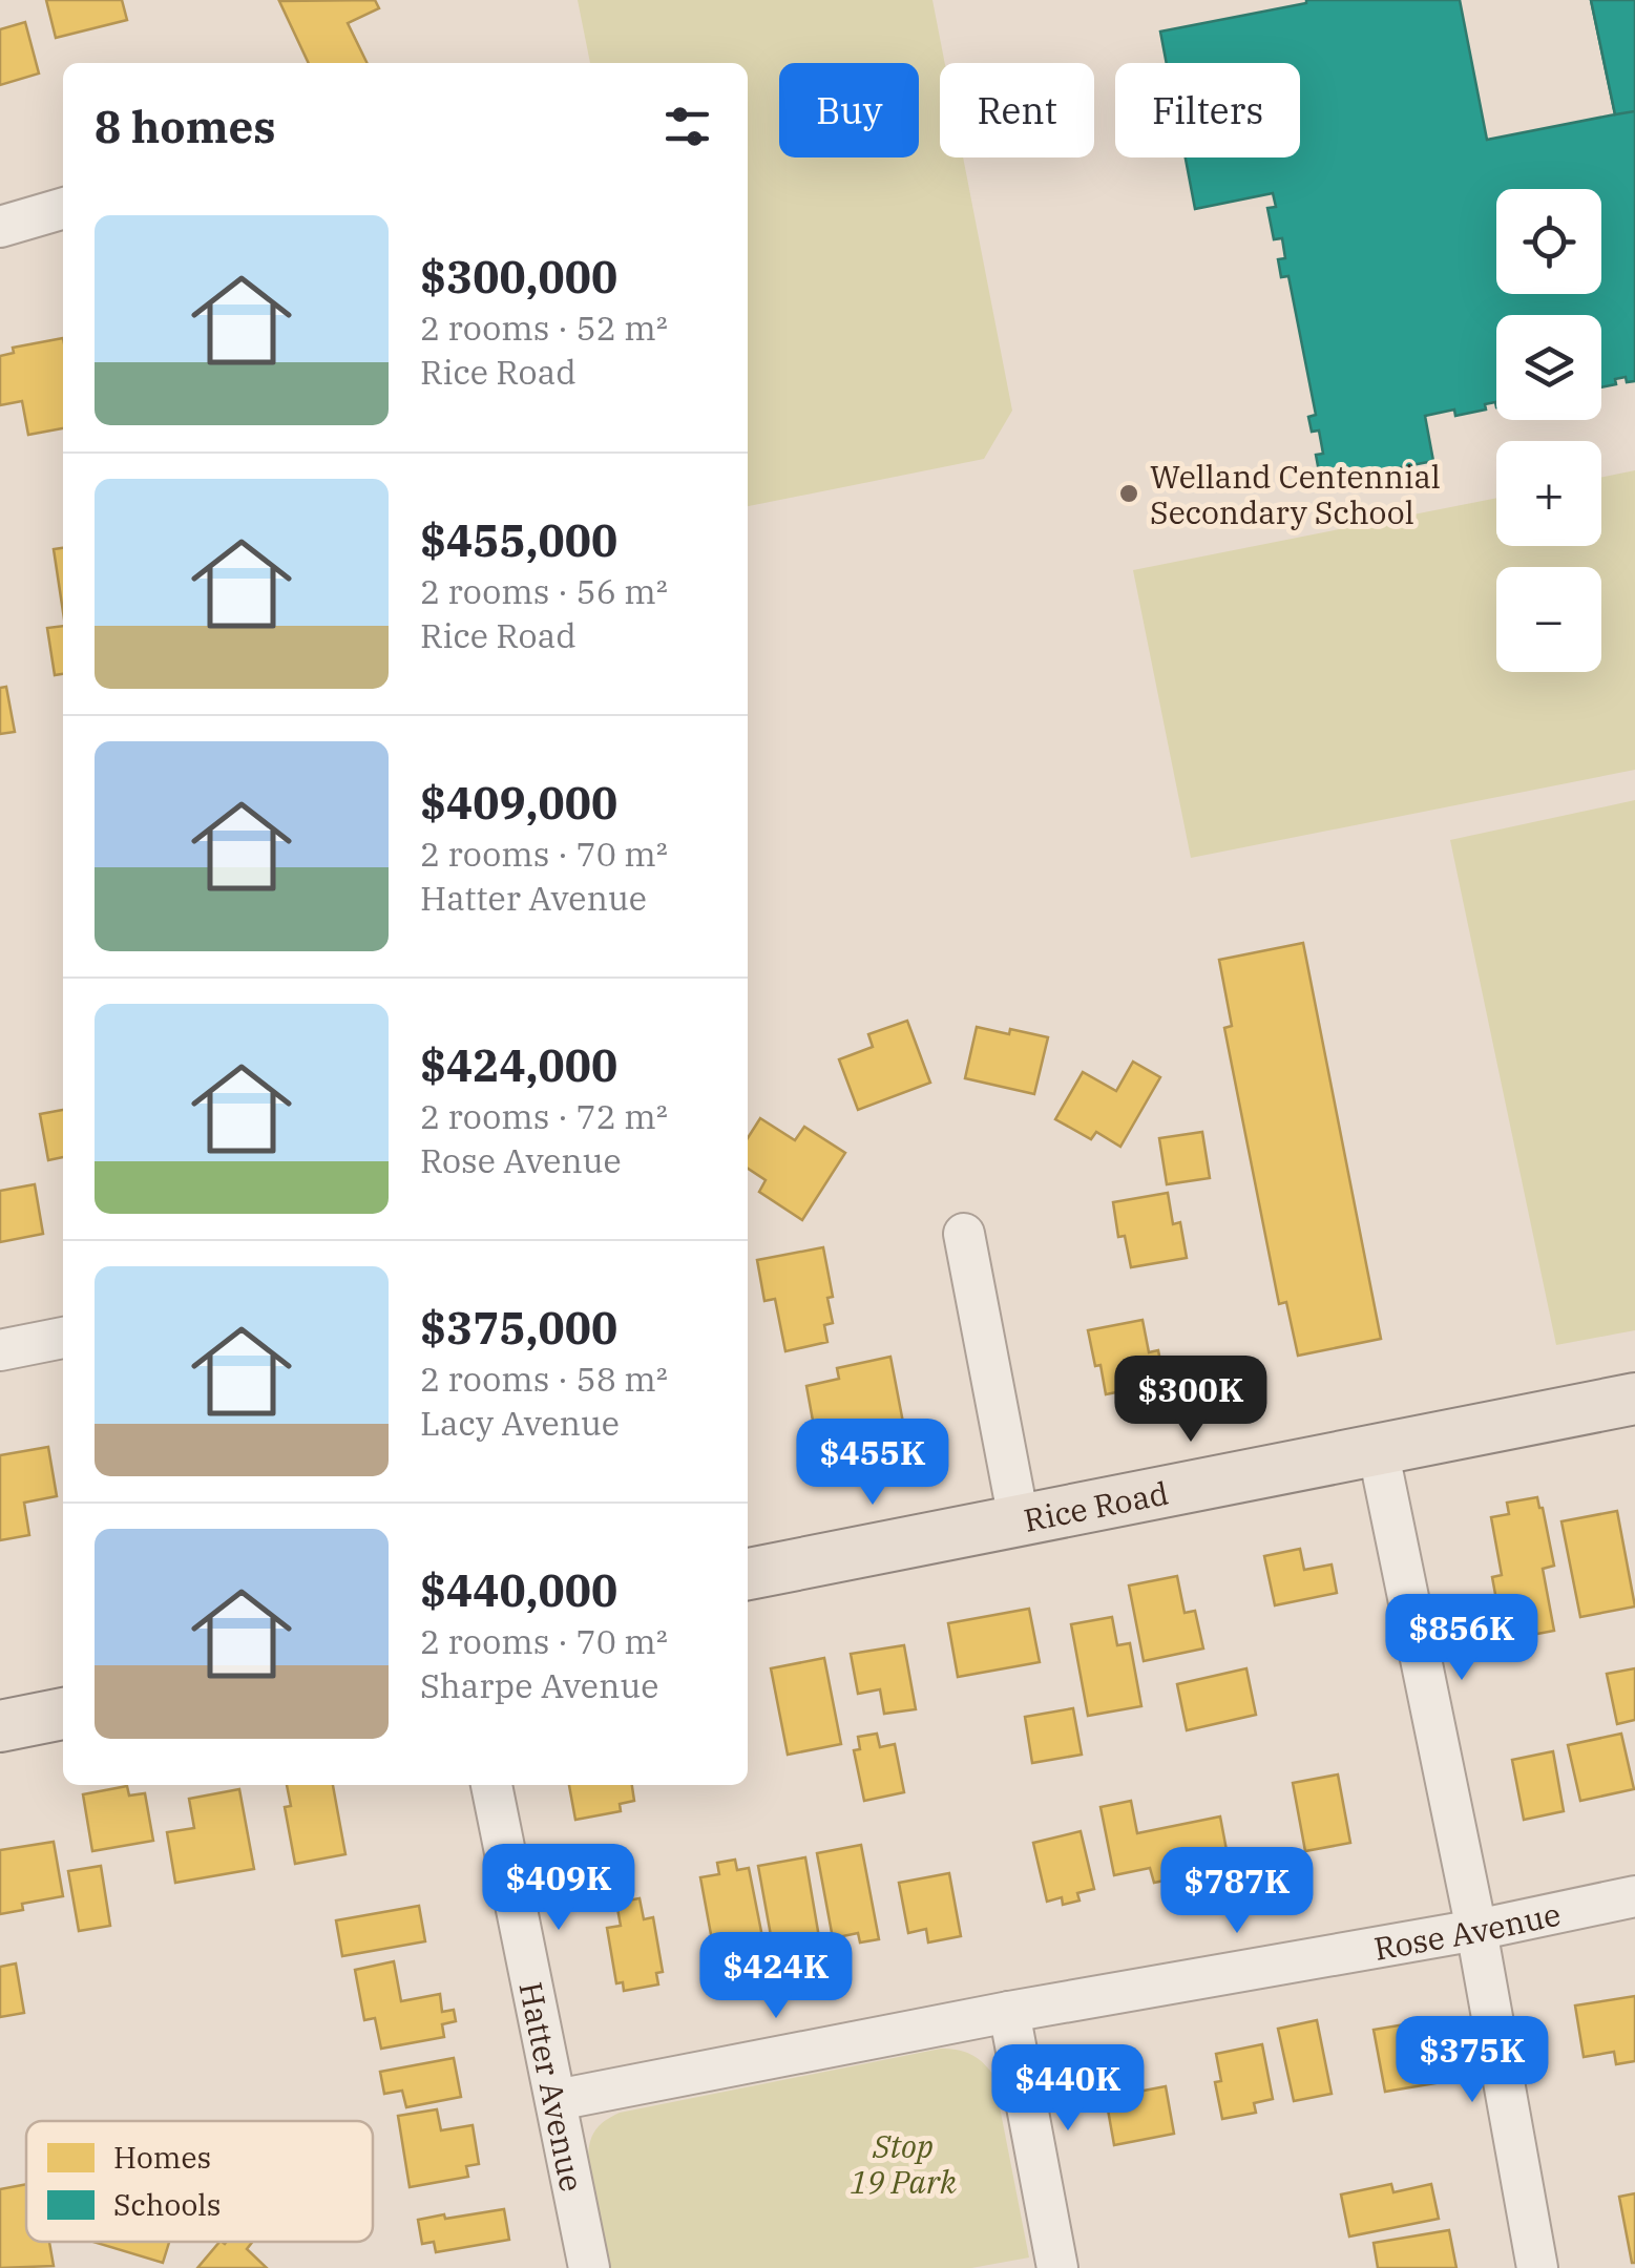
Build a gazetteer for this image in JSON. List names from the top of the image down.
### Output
{
  "streets": {
    "main road": ["Rice Road"],
    "street": ["Rose Avenue", "Hatter Avenue"]
  },
  "crossings": [
    ["Rose Avenue", "Hatter Avenue"]
  ],
  "parks": ["Stop 19 Park"],
  "places": ["Welland Centennial Secondary School"],
  "legend": ["Homes", "Schools"],
  "page": {
    "chip": ["Buy", "Rent", "Filters"],
    "heading": "8 homes",
    "map_buttons": ["+", "−"],
    "list": [
      {
        "name": "$300,000",
        "note": "2 rooms · 52 m² · Rice Road"
      },
      {
        "name": "$455,000",
        "note": "2 rooms · 56 m² · Rice Road"
      },
      {
        "name": "$409,000",
        "note": "2 rooms · 70 m² · Hatter Avenue"
      },
      {
        "name": "$424,000",
        "note": "2 rooms · 72 m² · Rose Avenue"
      },
      {
        "name": "$375,000",
        "note": "2 rooms · 58 m² · Lacy Avenue"
      },
      {
        "name": "$440,000",
        "note": "2 rooms · 70 m² · Sharpe Avenue"
      }
    ],
    "price": [
      "$300K",
      "$455K",
      "$856K",
      "$409K",
      "$787K",
      "$424K",
      "$375K",
      "$440K"
    ]
  }
}
